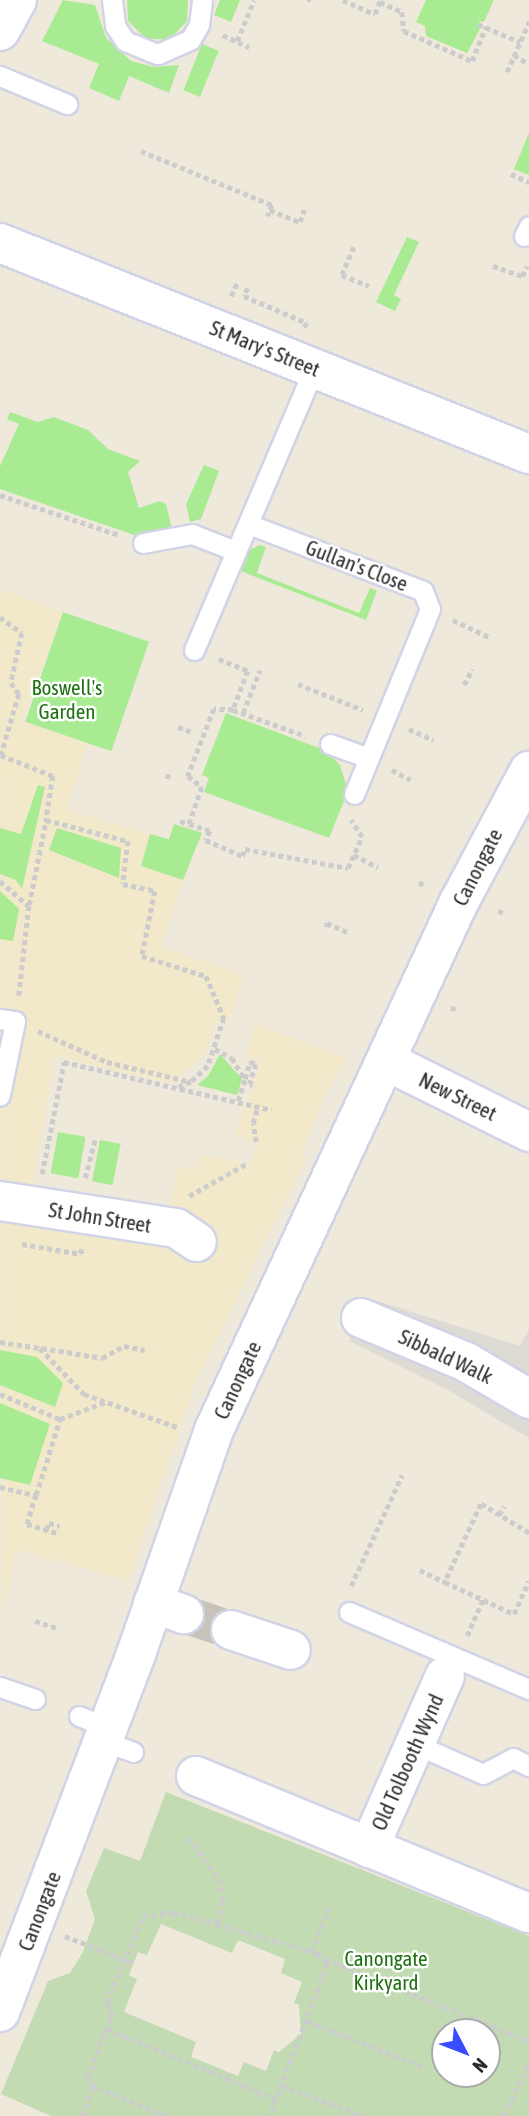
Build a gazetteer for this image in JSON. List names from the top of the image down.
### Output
{
  "streets": {
    "street": [
      "St Mary's Street",
      "Canongate",
      "New Street",
      "St John Street",
      "Sibbald Walk",
      "Old Tolbooth Wynd"
    ],
    "lane": ["Gullan's Close"]
  },
  "crossings": [
    ["Canongate", "New Street"]
  ],
  "parks": ["Boswell's Garden", "Canongate Kirkyard"],
  "north": "bottom right"
}
